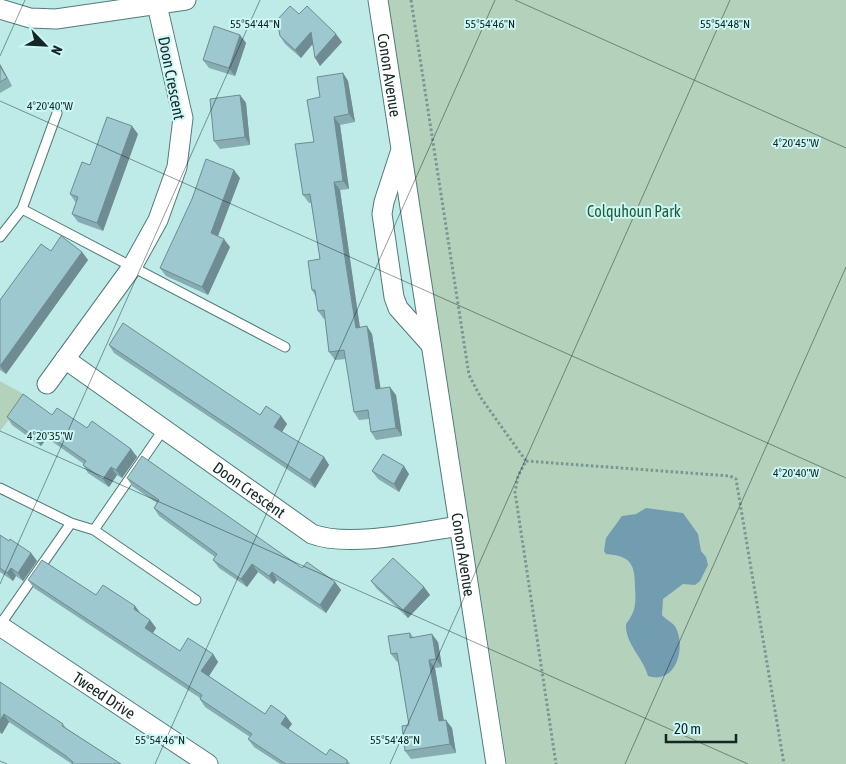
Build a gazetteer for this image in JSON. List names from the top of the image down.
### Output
{
  "streets": {
    "street": ["Conon Avenue", "Doon Crescent", "Tweed Drive"]
  },
  "crossings": [
    ["Conon Avenue", "Doon Crescent"]
  ],
  "parks": ["Colquhoun Park"],
  "scale_bar": "20 m",
  "north": "bottom right",
  "coordinates": [
    "55°54'44\"N",
    "55°54'46\"N",
    "55°54'48\"N",
    "4°20'40\"W",
    "4°20'45\"W",
    "4°20'35\"W"
  ]
}
